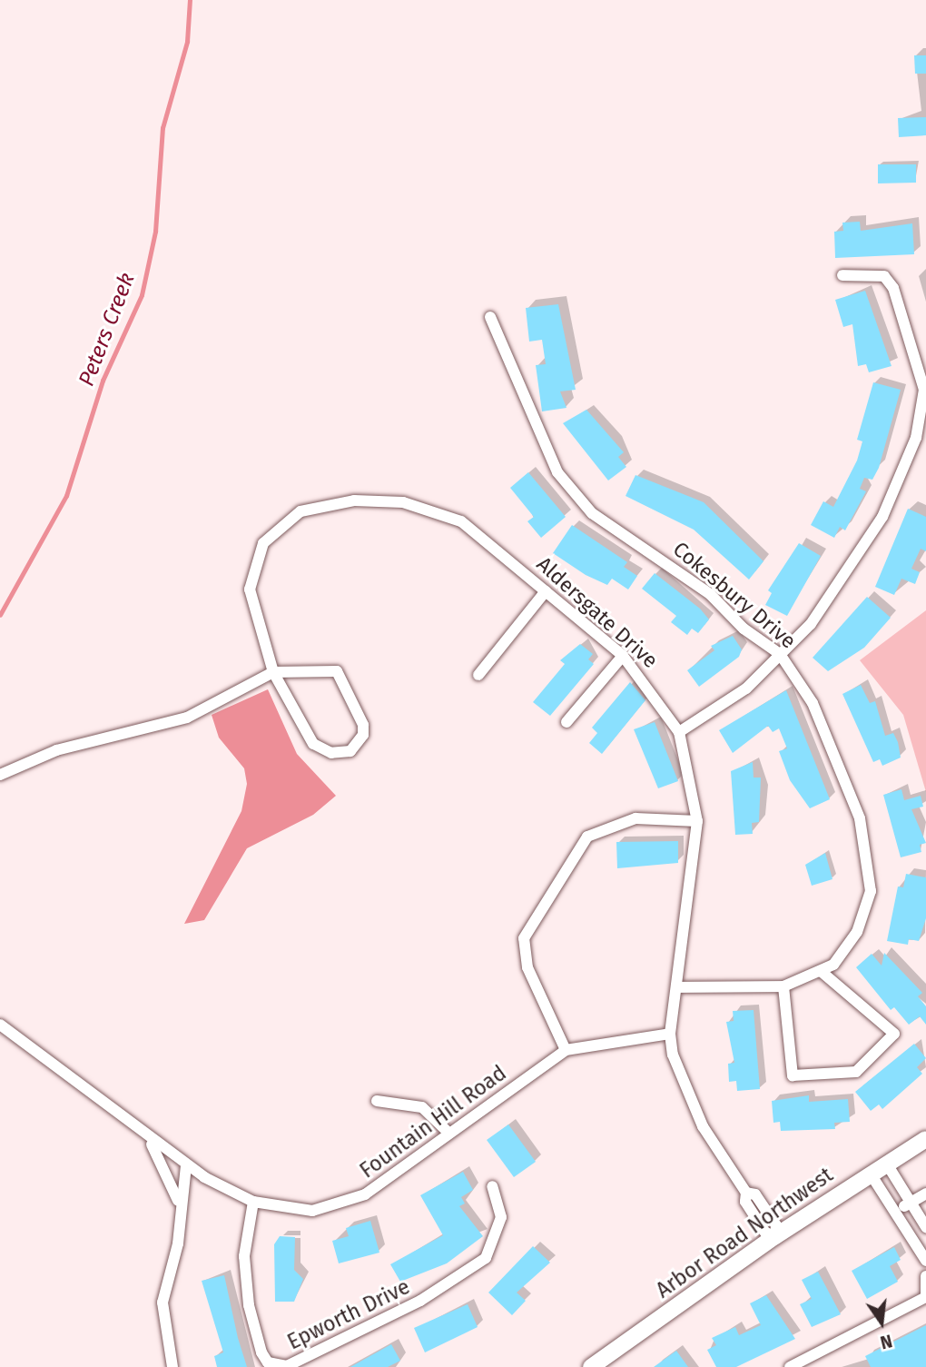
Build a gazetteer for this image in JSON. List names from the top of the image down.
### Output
{
  "streets": {
    "street": [
      "Cokesbury Drive",
      "Aldersgate Drive",
      "Fountain Hill Road",
      "Arbor Road Northwest",
      "Epworth Drive"
    ]
  },
  "crossings": [
    ["Cokesbury Drive", "Aldersgate Drive"],
    ["Aldersgate Drive", "Fountain Hill Road"],
    ["Aldersgate Drive", "Arbor Road Northwest"],
    ["Fountain Hill Road", "Epworth Drive"]
  ],
  "water": ["Peters Creek"],
  "north": "bottom"
}
